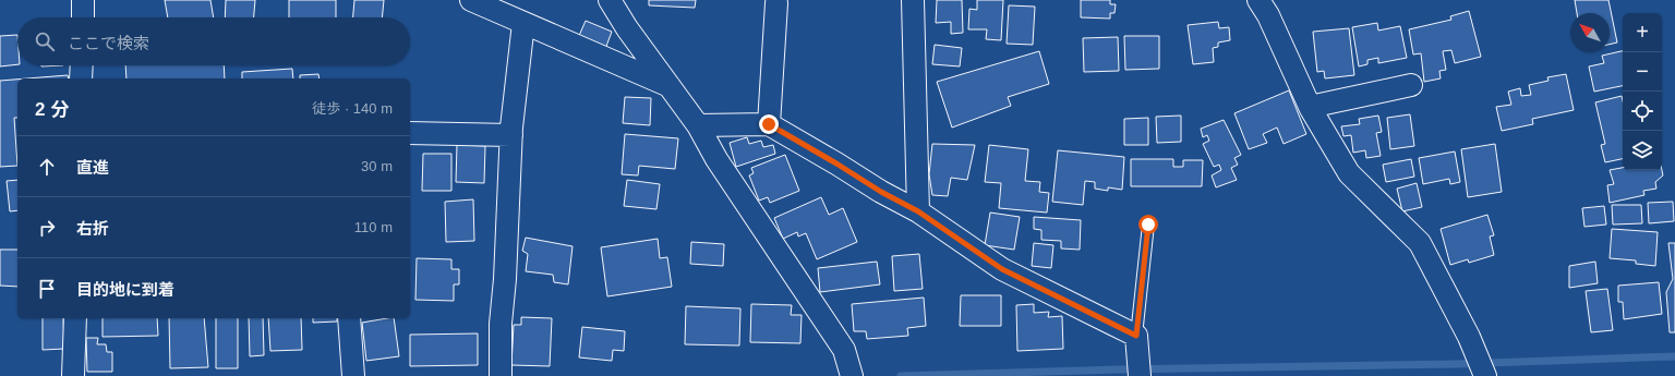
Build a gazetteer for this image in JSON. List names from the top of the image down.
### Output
{
  "north": "top left",
  "page": {
    "map_buttons": ["+", "−"],
    "search": "ここで検索",
    "heading": ["2 分", "徒歩 · 140 m"],
    "list": [
      ["直進", "30 m"],
      ["右折", "110 m"],
      "目的地に到着"
    ]
  }
}
